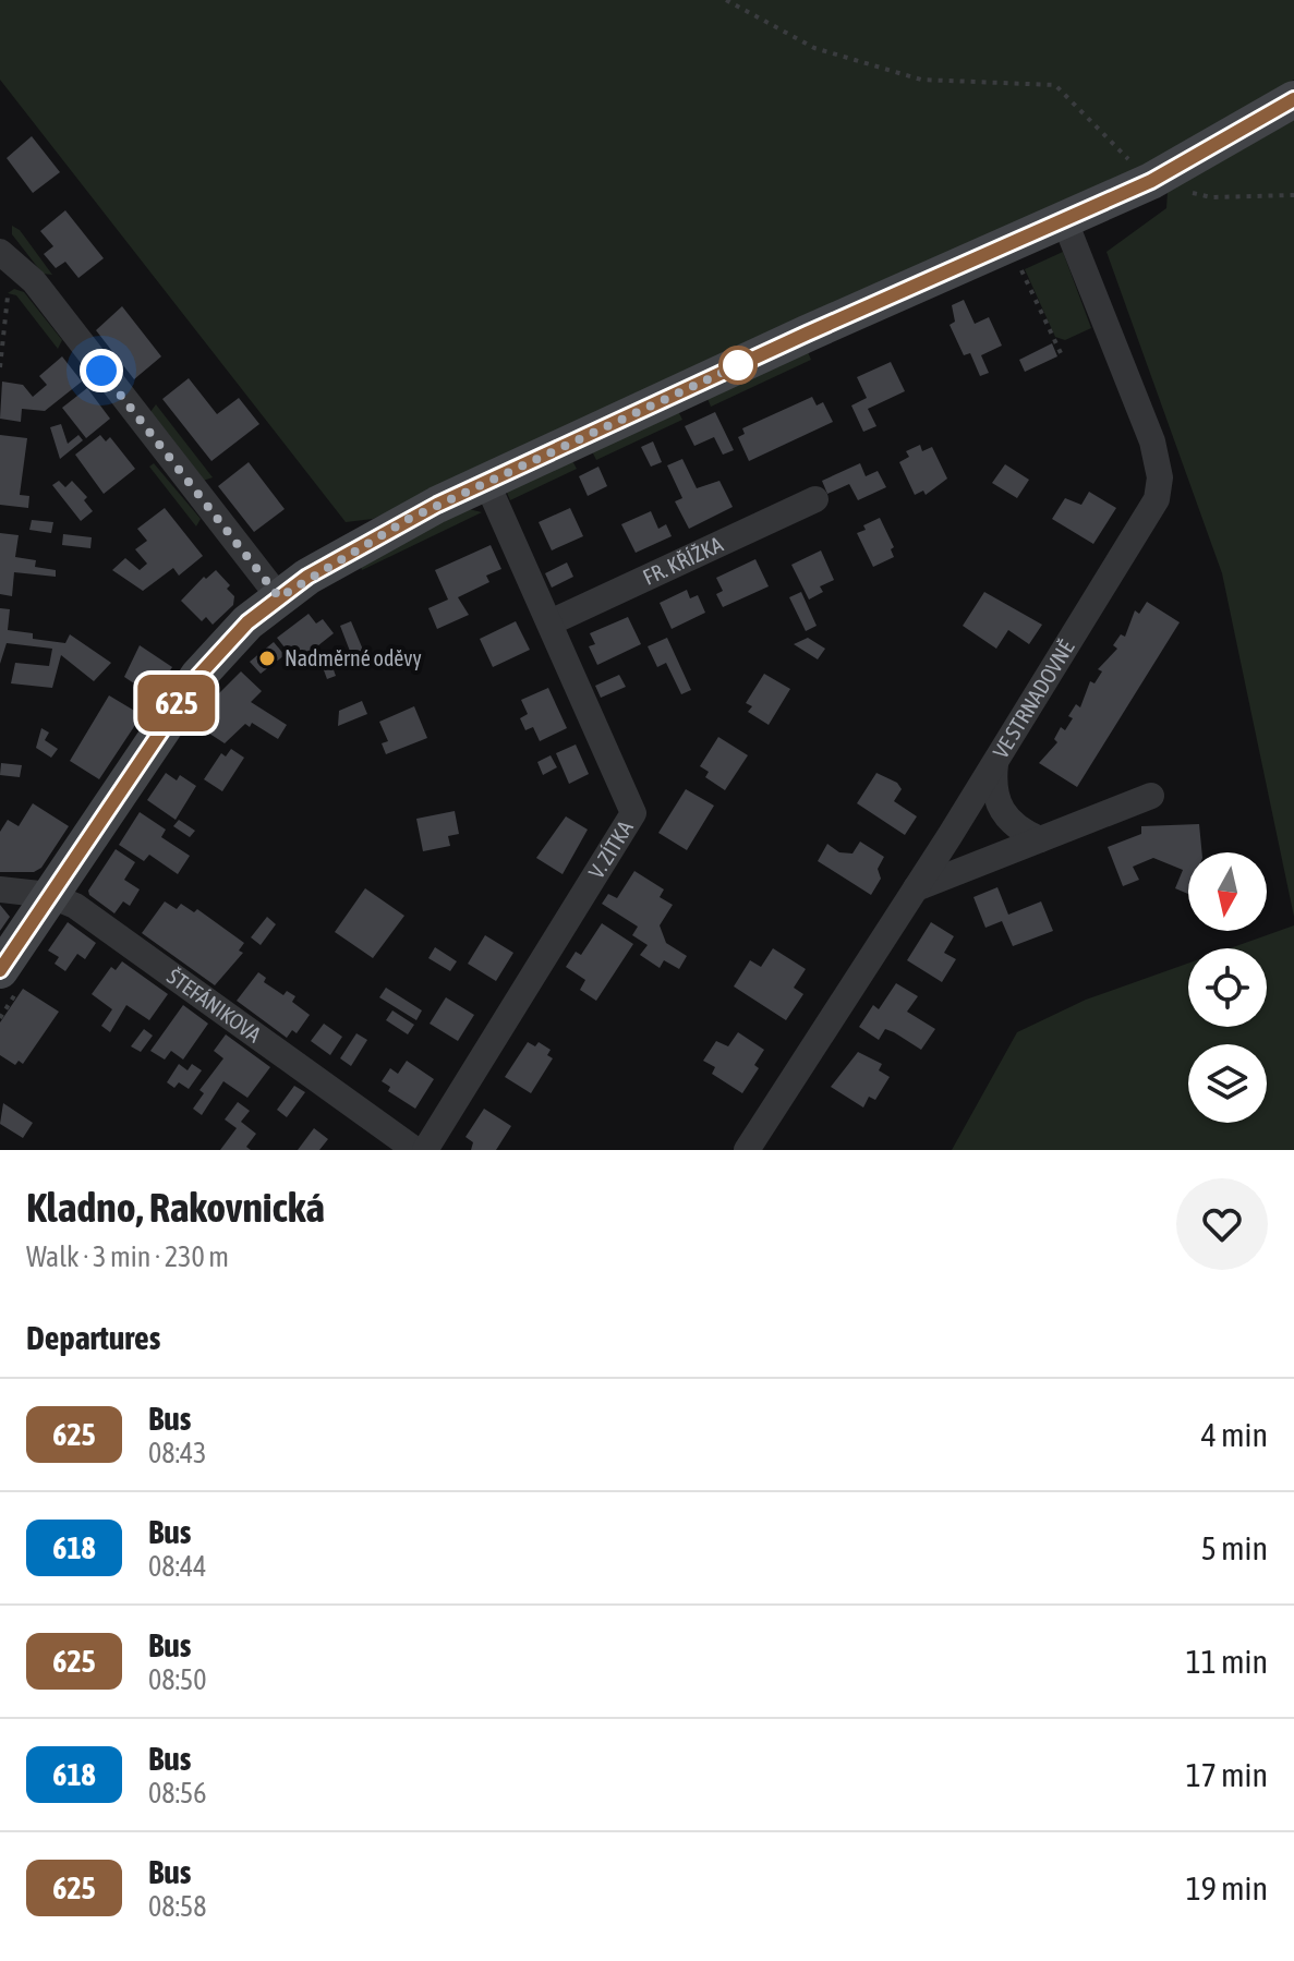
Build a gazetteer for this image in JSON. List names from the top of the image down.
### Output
{
  "streets": {
    "street": [
      "FR. KŘÍŽKA",
      "VE STRNADOVNĚ",
      "V. ZÍTKA",
      "ŠTEFÁNIKOVA"
    ]
  },
  "crossings": [
    ["FR. KŘÍŽKA", "V. ZÍTKA"]
  ],
  "places": ["Nadměrné oděvy"],
  "lines": ["bus line 625"],
  "north": "bottom",
  "page": {
    "on_map": "625",
    "heading": [
      ["Kladno, Rakovnická", "Walk · 3 min · 230 m"],
      "Departures"
    ],
    "list": [
      {
        "mark": "625",
        "name": "Bus",
        "note": "08:43",
        "value": "4 min"
      },
      {
        "mark": "618",
        "name": "Bus",
        "note": "08:44",
        "value": "5 min"
      },
      {
        "mark": "625",
        "name": "Bus",
        "note": "08:50",
        "value": "11 min"
      },
      {
        "mark": "618",
        "name": "Bus",
        "note": "08:56",
        "value": "17 min"
      },
      {
        "mark": "625",
        "name": "Bus",
        "note": "08:58",
        "value": "19 min"
      }
    ]
  }
}
